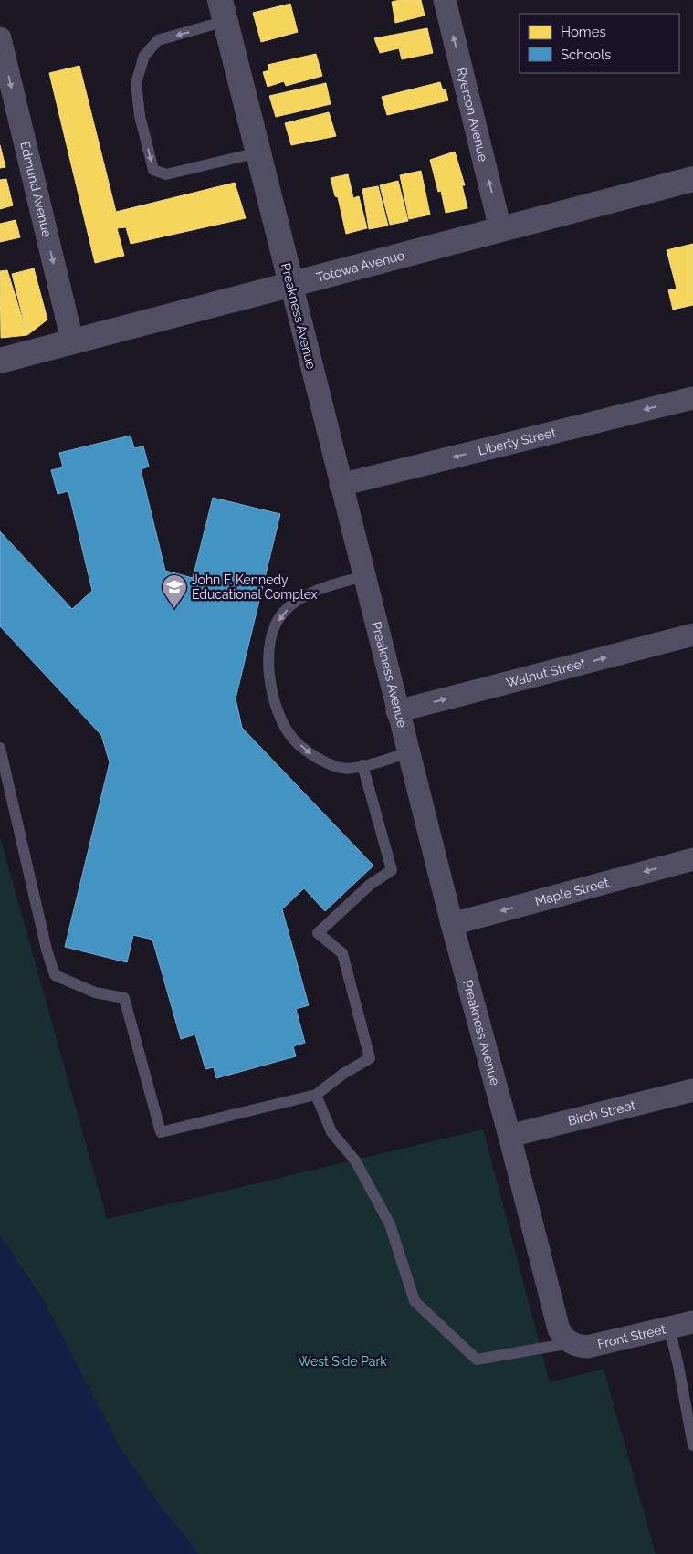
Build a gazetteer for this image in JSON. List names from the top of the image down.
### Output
{
  "streets": {
    "street": [
      "Ryerson Avenue",
      "Edmund Avenue",
      "Totowa Avenue",
      "Preakness Avenue",
      "Liberty Street",
      "Walnut Street",
      "Maple Street",
      "Birch Street",
      "Front Street"
    ]
  },
  "crossings": [
    ["Ryerson Avenue", "Totowa Avenue"],
    ["Edmund Avenue", "Totowa Avenue"],
    ["Totowa Avenue", "Preakness Avenue"],
    ["Preakness Avenue", "Liberty Street"],
    ["Preakness Avenue", "Walnut Street"],
    ["Preakness Avenue", "Maple Street"],
    ["Preakness Avenue", "Birch Street"],
    ["Preakness Avenue", "Front Street"]
  ],
  "one_way": [
    "Ryerson Avenue",
    "Edmund Avenue",
    "Liberty Street",
    "Walnut Street",
    "Maple Street"
  ],
  "parks": ["West Side Park"],
  "places": {
    "school or university": ["John F. Kennedy Educational Complex"]
  },
  "legend": ["Homes", "Schools"]
}
